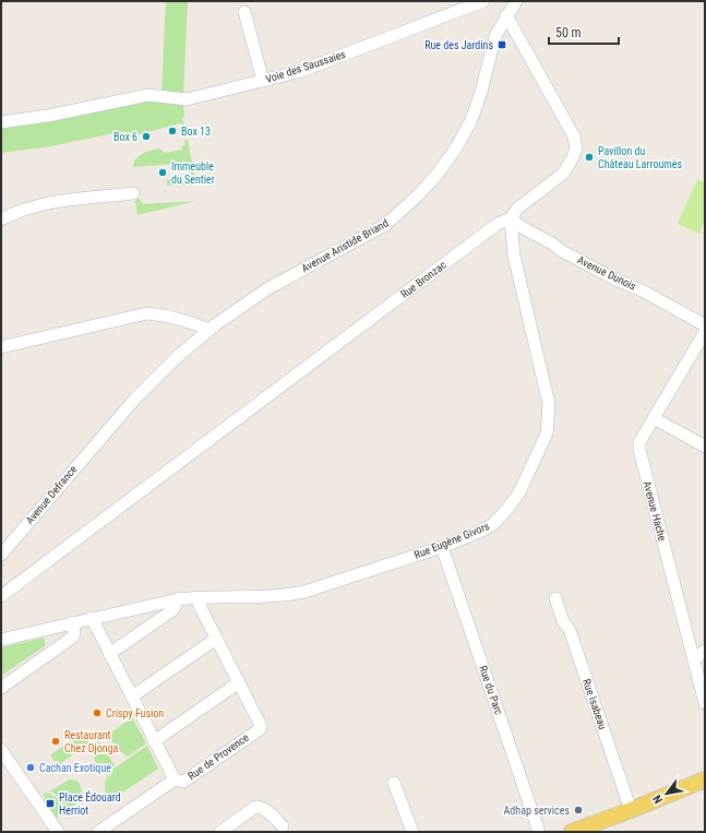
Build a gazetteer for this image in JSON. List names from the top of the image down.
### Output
{
  "streets": {
    "street": [
      "Voie des Saussaies",
      "Avenue Aristide Briand",
      "Avenue Dunois",
      "Rue Bronzac",
      "Avenue Defrance",
      "Avenue Hache",
      "Rue Eugène Givors",
      "Rue du Parc",
      "Rue Isabeau",
      "Rue de Provence"
    ]
  },
  "crossings": [
    ["Avenue Aristide Briand", "Rue Bronzac"],
    ["Avenue Aristide Briand", "Avenue Defrance"],
    ["Avenue Dunois", "Rue Bronzac"],
    ["Avenue Dunois", "Rue Eugène Givors"],
    ["Rue Bronzac", "Rue Eugène Givors"],
    ["Rue Eugène Givors", "Rue du Parc"],
    ["Rue Eugène Givors", "Rue de Provence"]
  ],
  "places": {
    "transit": ["Rue des Jardins", "Place Édouard Herriot"],
    "other": [
      "Box 13",
      "Box 6",
      "Pavillon du Château Larroumès",
      "Immeuble du Sentier",
      "Crispy Fusion",
      "Restaurant Chez Djonga",
      "Cachan Exotique",
      "Adhap services"
    ]
  },
  "scale_bar": "50 m",
  "north": "bottom left"
}
